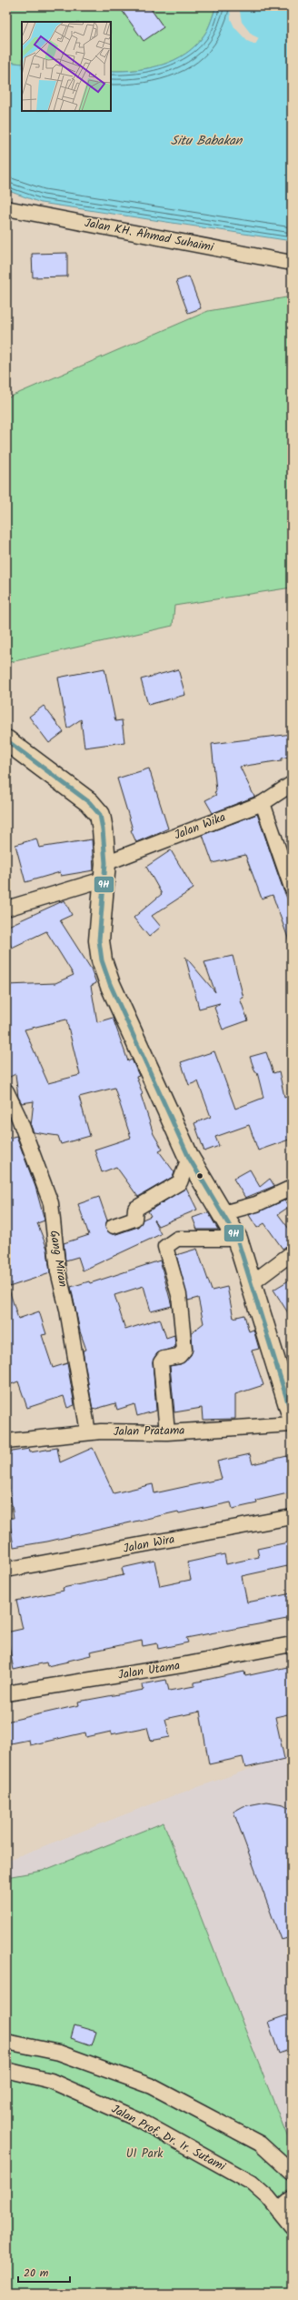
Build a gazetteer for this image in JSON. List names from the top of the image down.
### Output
{
  "streets": {
    "street": [
      "Jalan KH. Ahmad Suhaimi",
      "Jalan Wika",
      "Gang Miran",
      "Jalan Pratama",
      "Jalan Wira",
      "Jalan Utama",
      "Jalan Prof. Dr. Ir. Sutami"
    ]
  },
  "crossings": [
    ["Gang Miran", "Jalan Pratama"]
  ],
  "water": ["Situ Babakan"],
  "parks": ["UI Park"],
  "lines": ["transit line 9H"],
  "scale_bar": "20 m"
}
